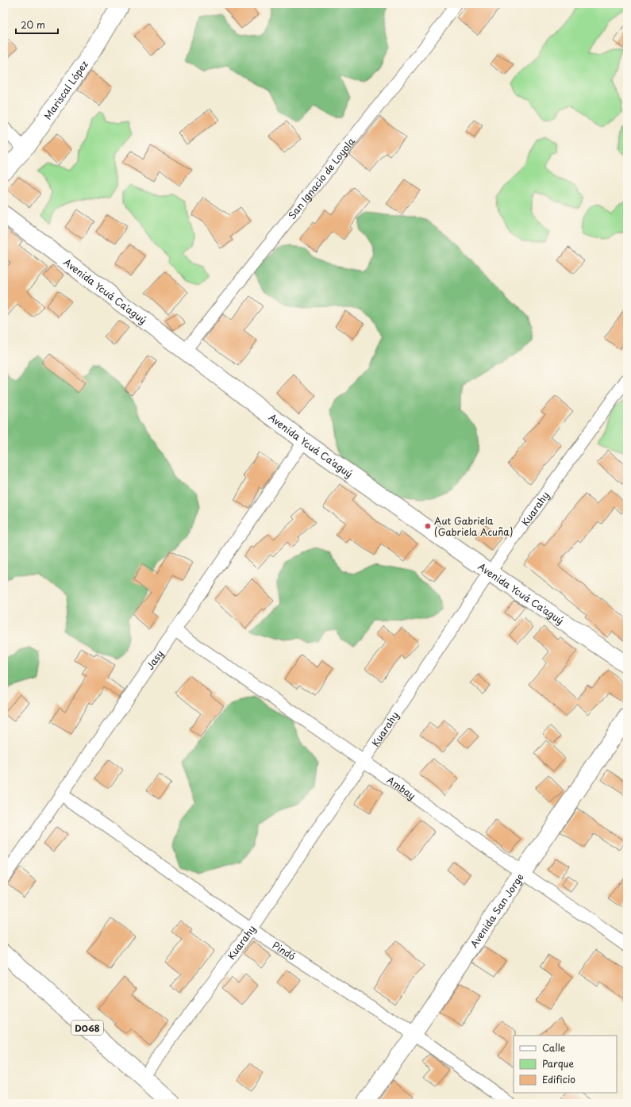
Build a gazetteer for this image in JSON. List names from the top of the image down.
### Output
{
  "streets": {
    "main road": ["D068"],
    "street": [
      "Mariscal López",
      "San Ignacio de Loyola",
      "Avenida Ycuá Ca'aguý",
      "Kuarahy",
      "Jasy",
      "Ambay",
      "Avenida San Jorge",
      "Pindó"
    ]
  },
  "crossings": [
    ["San Ignacio de Loyola", "Avenida Ycuá Ca'aguý"],
    ["Avenida Ycuá Ca'aguý", "Kuarahy"],
    ["Avenida Ycuá Ca'aguý", "Jasy"],
    ["Kuarahy", "Ambay"],
    ["Kuarahy", "Pindó"],
    ["Kuarahy", "D068"],
    ["Jasy", "Ambay"],
    ["Jasy", "Pindó"],
    ["Ambay", "Avenida San Jorge"],
    ["Avenida San Jorge", "Pindó"]
  ],
  "places": ["Aut Gabriela (Gabriela Acuña)"],
  "legend": ["Calle", "Parque", "Edificio"],
  "scale_bar": "20 m"
}
